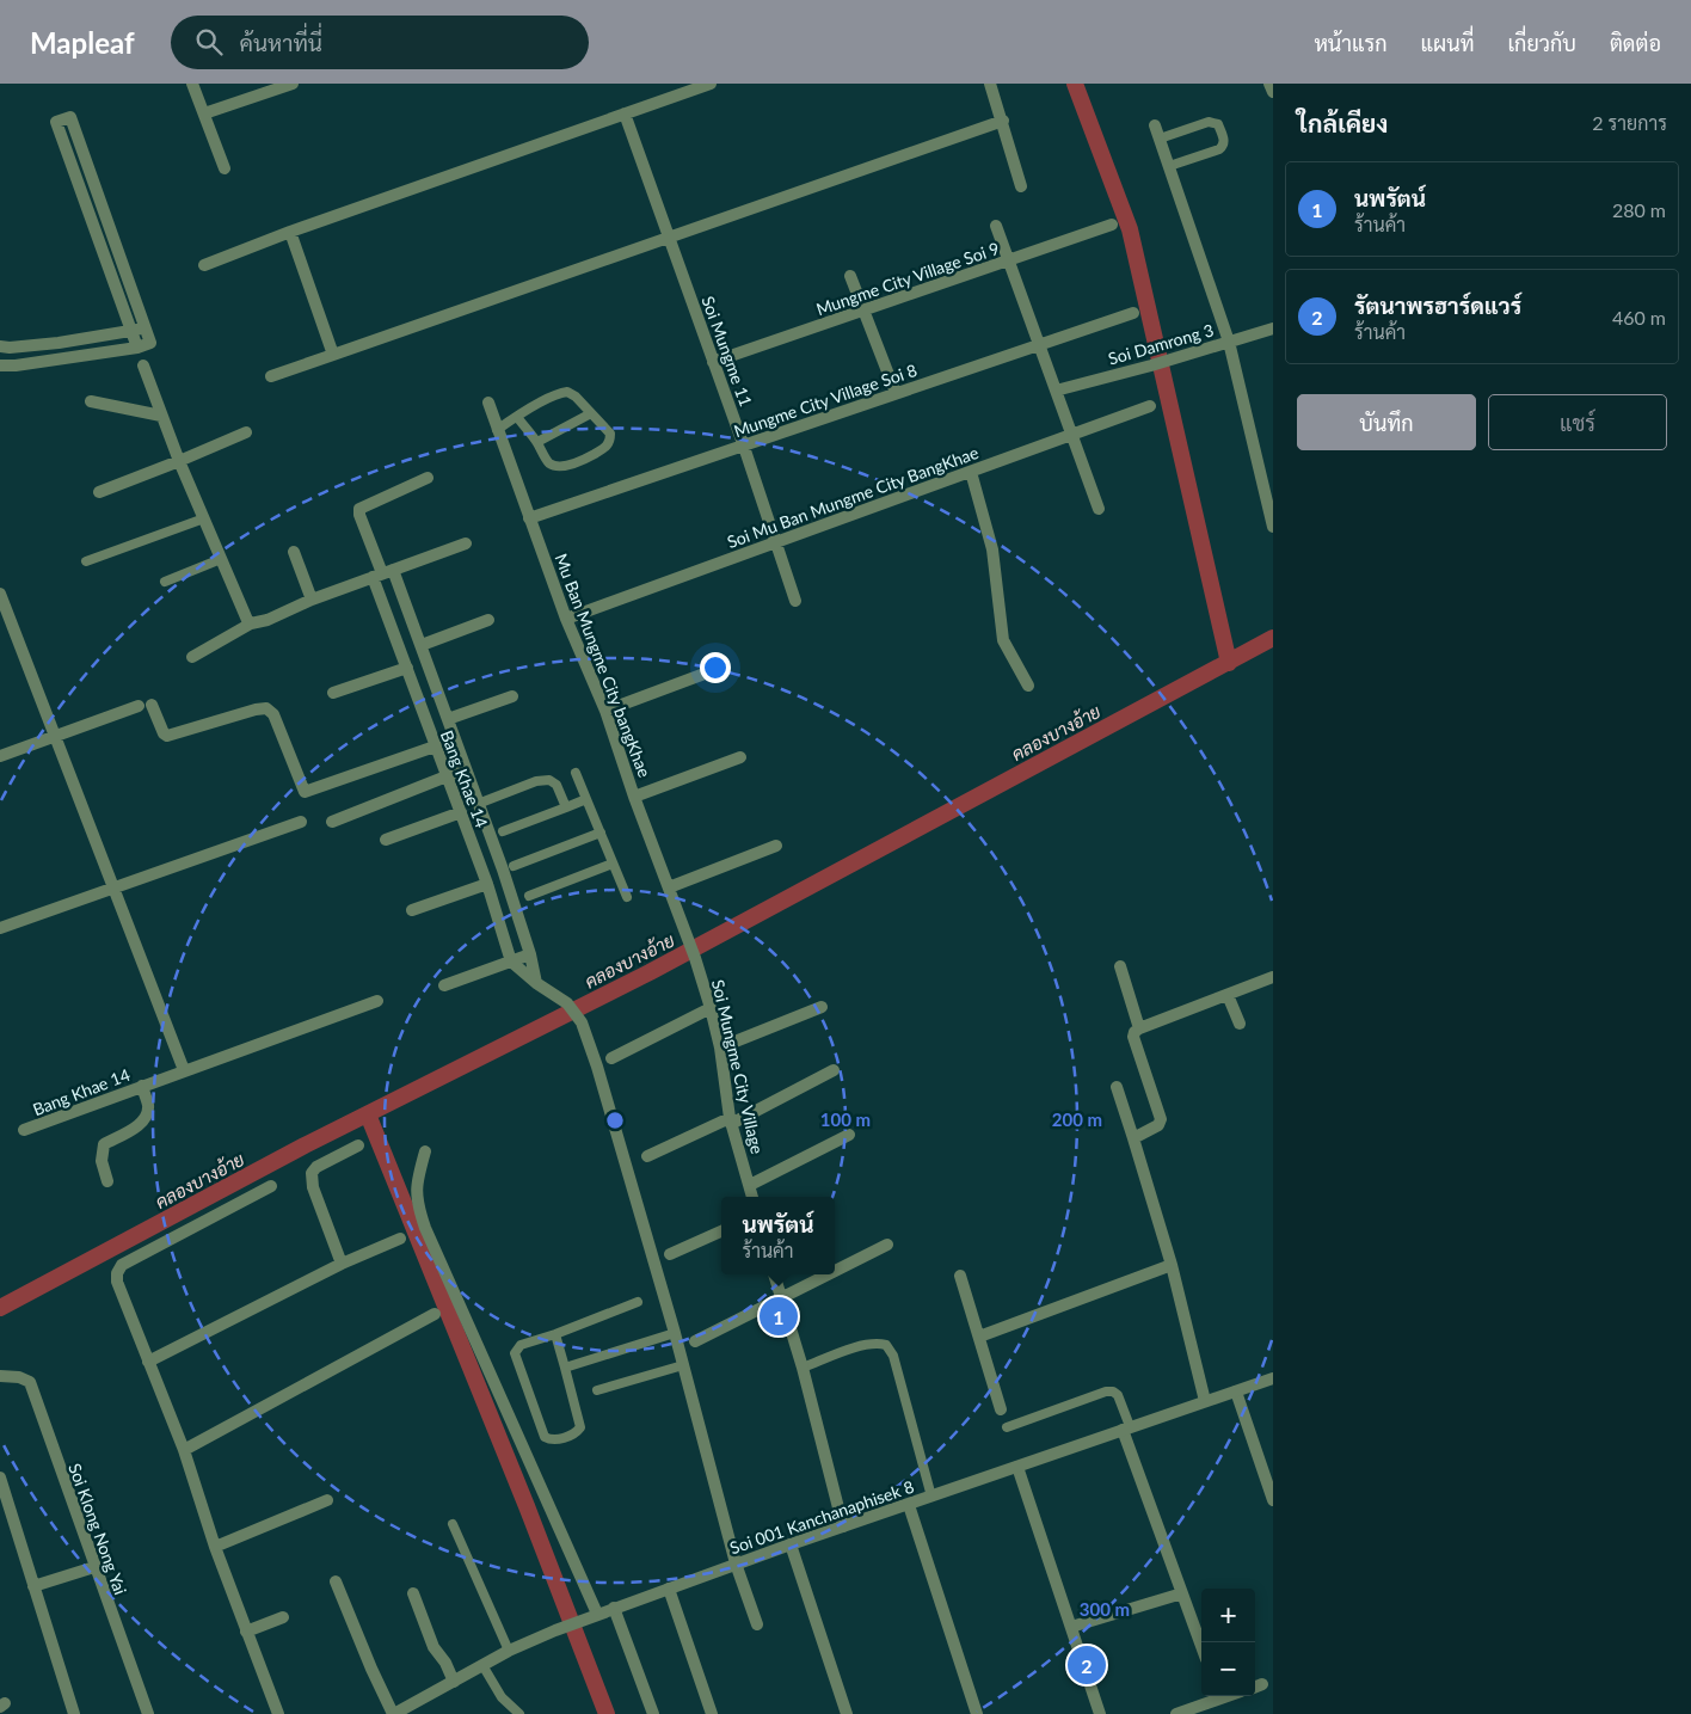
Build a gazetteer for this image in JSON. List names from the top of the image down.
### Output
{
  "streets": {
    "street": [
      "Mungme City Village Soi 9",
      "Soi Damrong 3",
      "Soi Mungme 11",
      "Mungme City Village Soi 8",
      "Soi Mu Ban Mungme City BangKhae",
      "Mu Ban Mungme City bangKhae",
      "Bang Khae 14",
      "Soi Mungme City Village",
      "Soi 001 Kanchanaphisek 8",
      "Soi Klong Nong Yai"
    ]
  },
  "crossings": [
    ["Mungme City Village Soi 9", "Soi Mungme 11"],
    ["Soi Mungme 11", "Mungme City Village Soi 8"],
    ["Soi Mungme 11", "Soi Mu Ban Mungme City BangKhae"],
    ["Mungme City Village Soi 8", "Mu Ban Mungme City bangKhae"],
    ["Soi Mu Ban Mungme City BangKhae", "Mu Ban Mungme City bangKhae"],
    ["Mu Ban Mungme City bangKhae", "Soi Mungme City Village"]
  ],
  "water": ["คลองบางอ้าย"],
  "page": {
    "header": "Mapleaf",
    "search": "ค้นหาที่นี่",
    "nav": [
      "หน้าแรก",
      "แผนที่",
      "เกี่ยวกับ",
      "ติดต่อ"
    ],
    "heading": ["ใกล้เคียง", "2 รายการ"],
    "list": [
      {
        "mark": "1",
        "name": "นพรัตน์",
        "note": "ร้านค้า",
        "value": "280 m"
      },
      {
        "mark": "2",
        "name": "รัตนาพรฮาร์ดแวร์",
        "note": "ร้านค้า",
        "value": "460 m"
      }
    ],
    "buttons": ["บันทึก", "แชร์"],
    "popup": ["นพรัตน์", "ร้านค้า"],
    "pins": ["1", "2"],
    "map_buttons": ["+", "−"]
  },
  "rings": ["100 m", "200 m", "300 m"]
}
